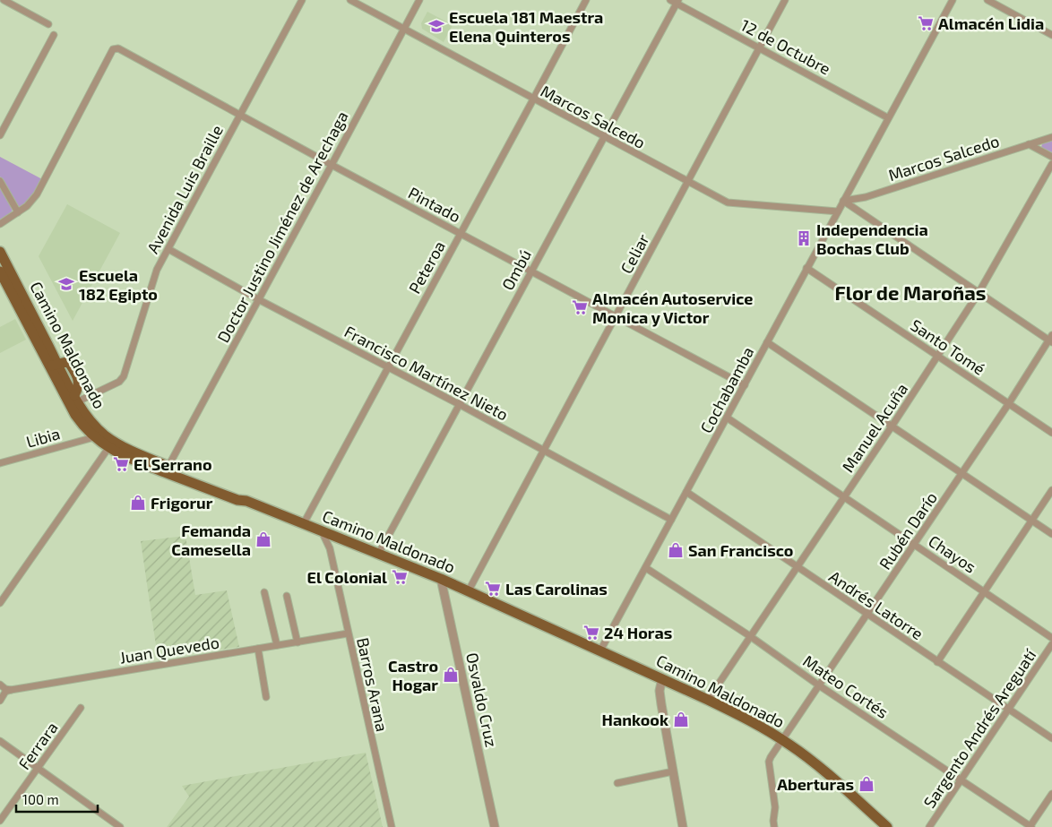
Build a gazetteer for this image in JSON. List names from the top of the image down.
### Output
{
  "streets": {
    "main road": ["Camino Maldonado"],
    "street": [
      "12 de Octubre",
      "Marcos Salcedo",
      "Avenida Luis Braille",
      "Pintado",
      "Doctor Justino Jiménez de Arechaga",
      "Celiar",
      "Peteroa",
      "Ombú",
      "Santo Tomé",
      "Francisco Martínez Nieto",
      "Cochabamba",
      "Manuel Acuña",
      "Libia",
      "Rubén Darío",
      "Chayos",
      "Andrés Latorre",
      "Juan Quevedo",
      "Barros Arana",
      "Mateo Cortés",
      "Osvaldo Cruz",
      "Sargento Andrés Areguatí",
      "Ferrara"
    ]
  },
  "crossings": [
    ["12 de Octubre", "Celiar"],
    ["12 de Octubre", "Ombú"],
    ["12 de Octubre", "Cochabamba"],
    ["Marcos Salcedo", "Doctor Justino Jiménez de Arechaga"],
    ["Marcos Salcedo", "Celiar"],
    ["Marcos Salcedo", "Peteroa"],
    ["Marcos Salcedo", "Ombú"],
    ["Marcos Salcedo", "Cochabamba"],
    ["Avenida Luis Braille", "Pintado"],
    ["Avenida Luis Braille", "Camino Maldonado"],
    ["Avenida Luis Braille", "Francisco Martínez Nieto"],
    ["Pintado", "Doctor Justino Jiménez de Arechaga"],
    ["Pintado", "Celiar"],
    ["Pintado", "Peteroa"],
    ["Pintado", "Ombú"],
    ["Pintado", "Cochabamba"],
    ["Doctor Justino Jiménez de Arechaga", "Camino Maldonado"],
    ["Doctor Justino Jiménez de Arechaga", "Francisco Martínez Nieto"],
    ["Celiar", "Camino Maldonado"],
    ["Celiar", "Francisco Martínez Nieto"],
    ["Peteroa", "Camino Maldonado"],
    ["Peteroa", "Francisco Martínez Nieto"],
    ["Ombú", "Camino Maldonado"],
    ["Ombú", "Francisco Martínez Nieto"],
    ["Camino Maldonado", "Cochabamba"],
    ["Camino Maldonado", "Manuel Acuña"],
    ["Camino Maldonado", "Libia"],
    ["Camino Maldonado", "Rubén Darío"],
    ["Camino Maldonado", "Barros Arana"],
    ["Camino Maldonado", "Osvaldo Cruz"],
    ["Santo Tomé", "Cochabamba"],
    ["Santo Tomé", "Manuel Acuña"],
    ["Santo Tomé", "Rubén Darío"],
    ["Francisco Martínez Nieto", "Cochabamba"],
    ["Cochabamba", "Chayos"],
    ["Cochabamba", "Andrés Latorre"],
    ["Cochabamba", "Mateo Cortés"],
    ["Manuel Acuña", "Chayos"],
    ["Manuel Acuña", "Andrés Latorre"],
    ["Manuel Acuña", "Mateo Cortés"],
    ["Rubén Darío", "Chayos"],
    ["Rubén Darío", "Andrés Latorre"],
    ["Rubén Darío", "Mateo Cortés"],
    ["Andrés Latorre", "Sargento Andrés Areguatí"],
    ["Juan Quevedo", "Barros Arana"],
    ["Mateo Cortés", "Sargento Andrés Areguatí"]
  ],
  "districts": ["Flor de Maroñas"],
  "places": {
    "supermarket": [
      "Almacén Lidia",
      "Almacén Autoservice Monica y Victor",
      "El Serrano",
      "El Colonial",
      "Las Carolinas",
      "24 Horas"
    ],
    "school or university": ["Escuela 181 Maestra Elena Quinteros", "Escuela 182 Egipto"],
    "building": ["Independencia Bochas Club"],
    "shop": [
      "Frigorur",
      "Femanda Camesella",
      "San Francisco",
      "Castro Hogar",
      "Hankook",
      "Aberturas"
    ]
  },
  "scale_bar": "100 m"
}
